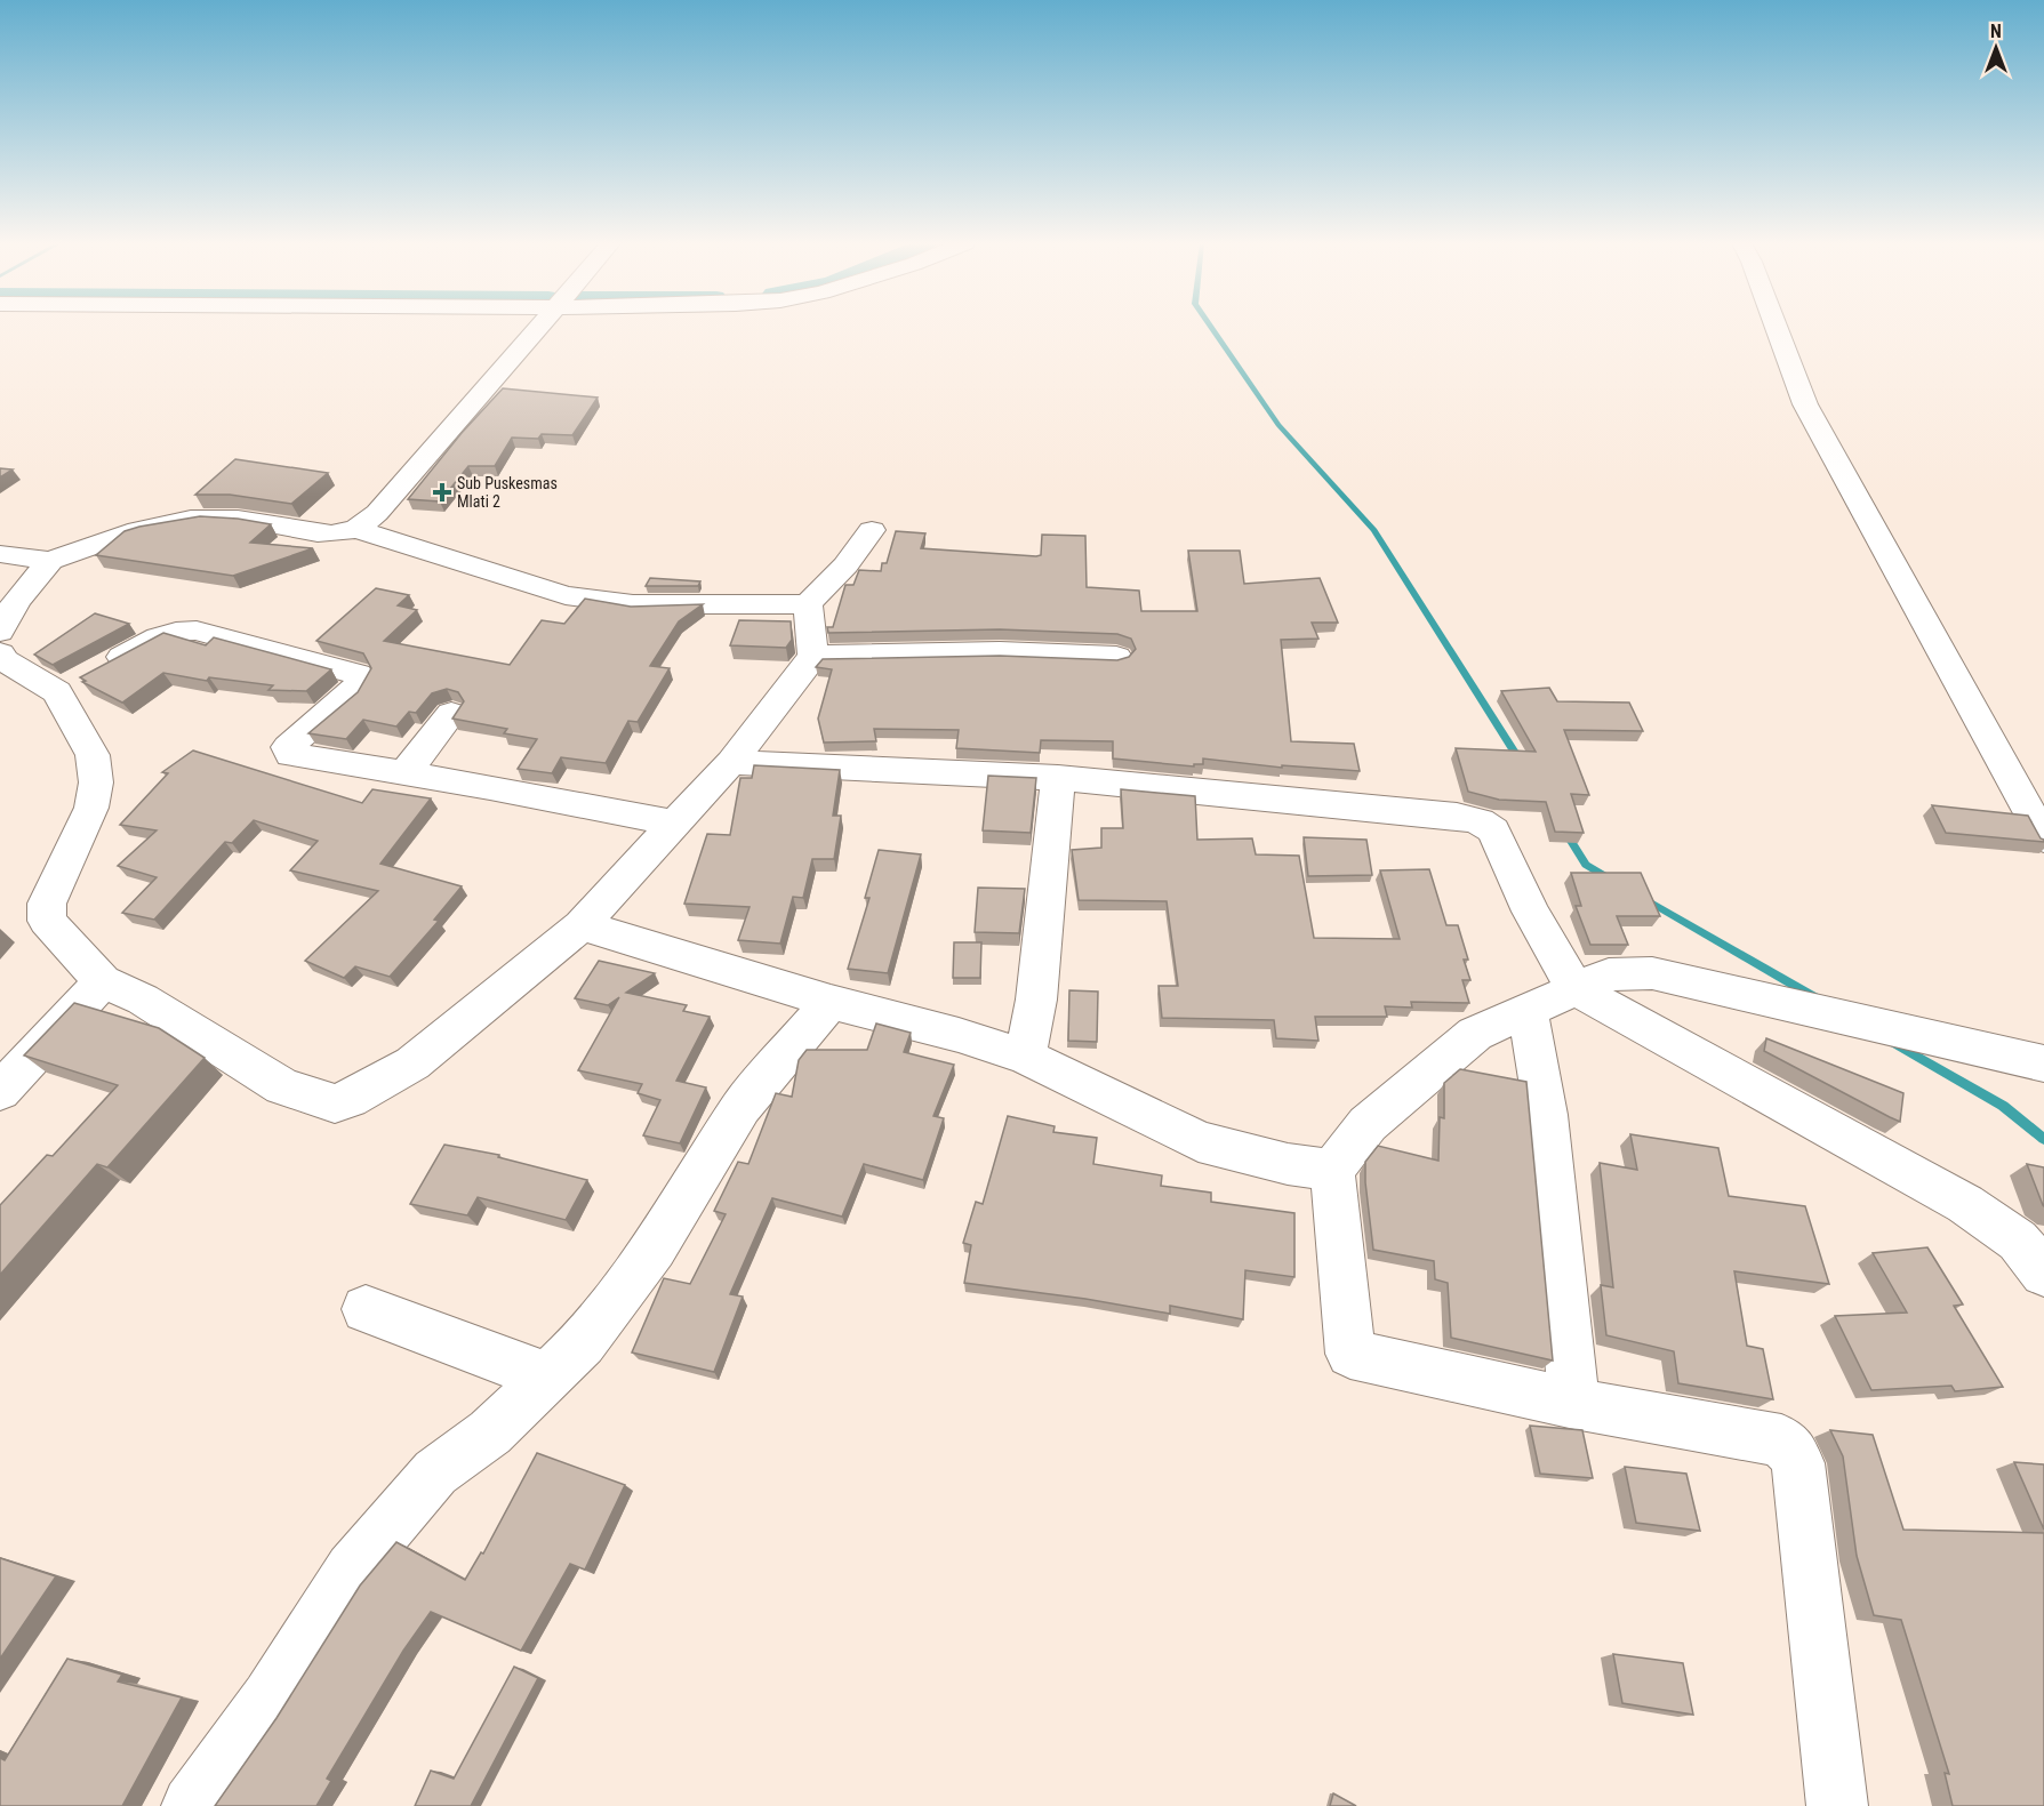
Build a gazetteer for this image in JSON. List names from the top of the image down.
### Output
{
  "places": {
    "health": ["Sub Puskesmas Mlati 2"]
  },
  "north": "top"
}
